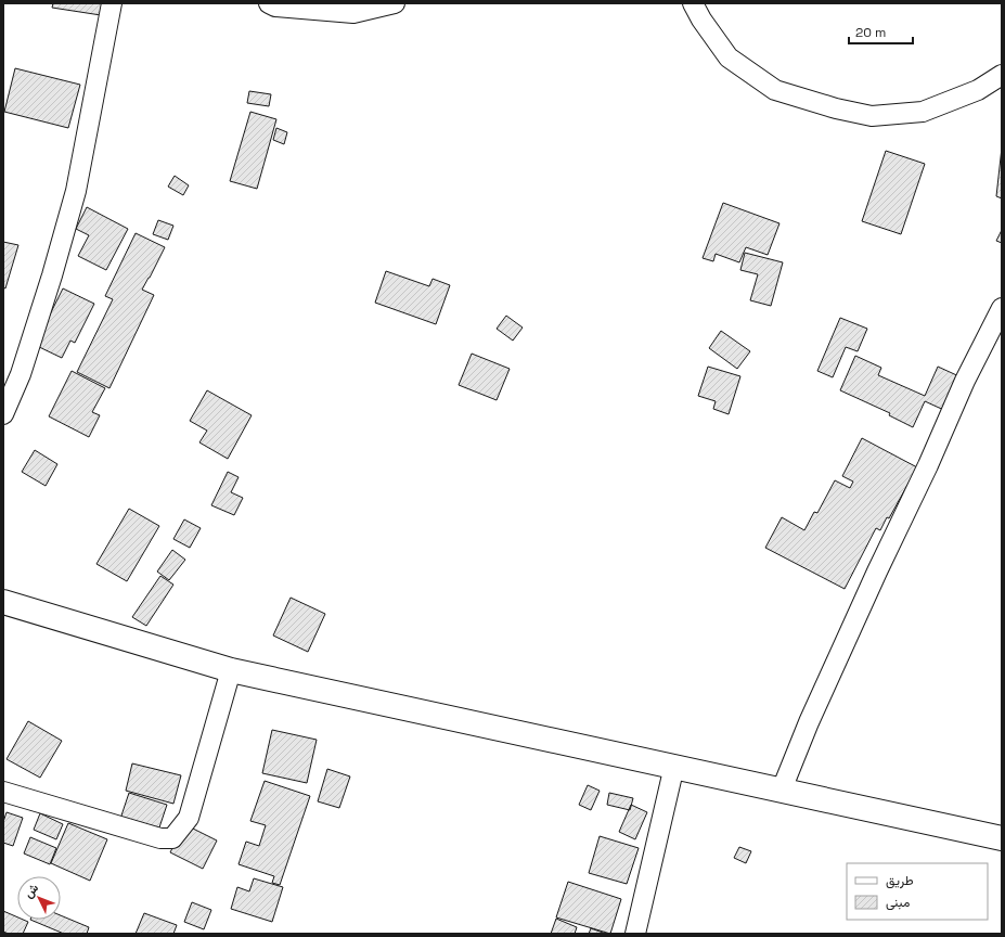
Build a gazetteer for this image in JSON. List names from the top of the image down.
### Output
{
  "legend": ["طريق", "مبنى"],
  "scale_bar": "20 m",
  "north": "top left"
}
